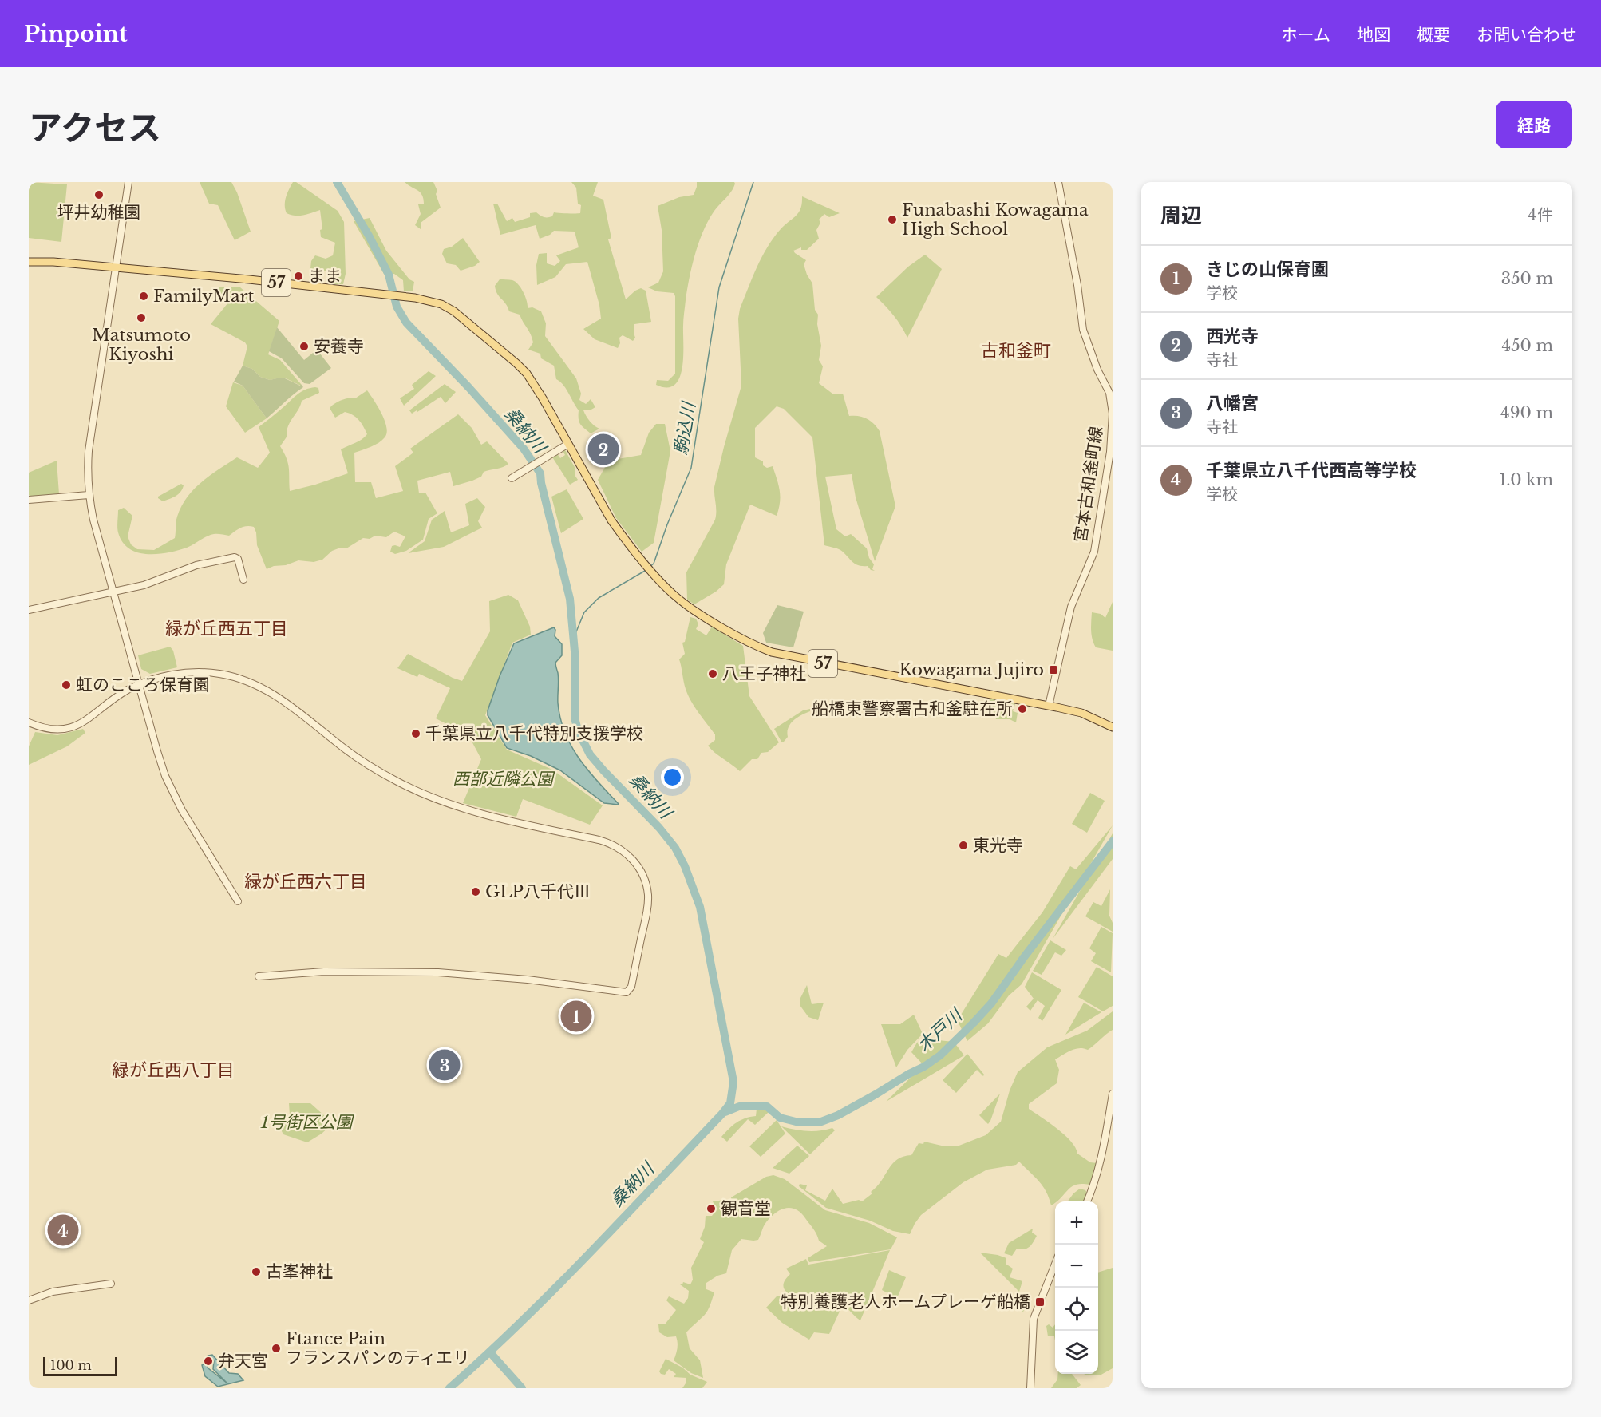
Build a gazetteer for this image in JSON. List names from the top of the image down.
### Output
{
  "streets": {
    "main road": ["57"],
    "street": ["宮本古和釜町線"]
  },
  "crossings": [
    ["57", "宮本古和釜町線"]
  ],
  "districts": [
    "古和釜町",
    "緑が丘西五丁目",
    "緑が丘西六丁目",
    "緑が丘西八丁目"
  ],
  "water": ["駒込川", "桑納川", "木戸川"],
  "parks": ["西部近隣公園", "1号街区公園"],
  "places": {
    "other": [
      "坪井幼稚園",
      "Funabashi Kowagama High School",
      "まま",
      "FamilyMart",
      "Matsumoto Kiyoshi",
      "安養寺",
      "八王子神社",
      "虹のこころ保育園",
      "船橋東警察署古和釜駐在所",
      "千葉県立八千代特別支援学校",
      "東光寺",
      "GLP八千代Ⅲ",
      "観音堂",
      "古峯神社",
      "Ftance Pain フランスパンのティエリ",
      "弁天宮"
    ],
    "transit": ["Kowagama Jujiro", "特別養護老人ホームプレーゲ船橋"]
  },
  "scale_bar": "100 m",
  "page": {
    "header": "Pinpoint",
    "nav": [
      "ホーム",
      "地図",
      "概要",
      "お問い合わせ"
    ],
    "title": "アクセス",
    "buttons": "経路",
    "heading": ["周辺", "4件"],
    "list": [
      {
        "mark": "1",
        "name": "きじの山保育園",
        "note": "学校",
        "value": "350 m"
      },
      {
        "mark": "2",
        "name": "西光寺",
        "note": "寺社",
        "value": "450 m"
      },
      {
        "mark": "3",
        "name": "八幡宮",
        "note": "寺社",
        "value": "490 m"
      },
      {
        "mark": "4",
        "name": "千葉県立八千代西高等学校",
        "note": "学校",
        "value": "1.0 km"
      }
    ],
    "pins": [
      "2",
      "1",
      "3",
      "4"
    ],
    "map_buttons": ["+", "−"],
    "scale": "100 m"
  }
}
